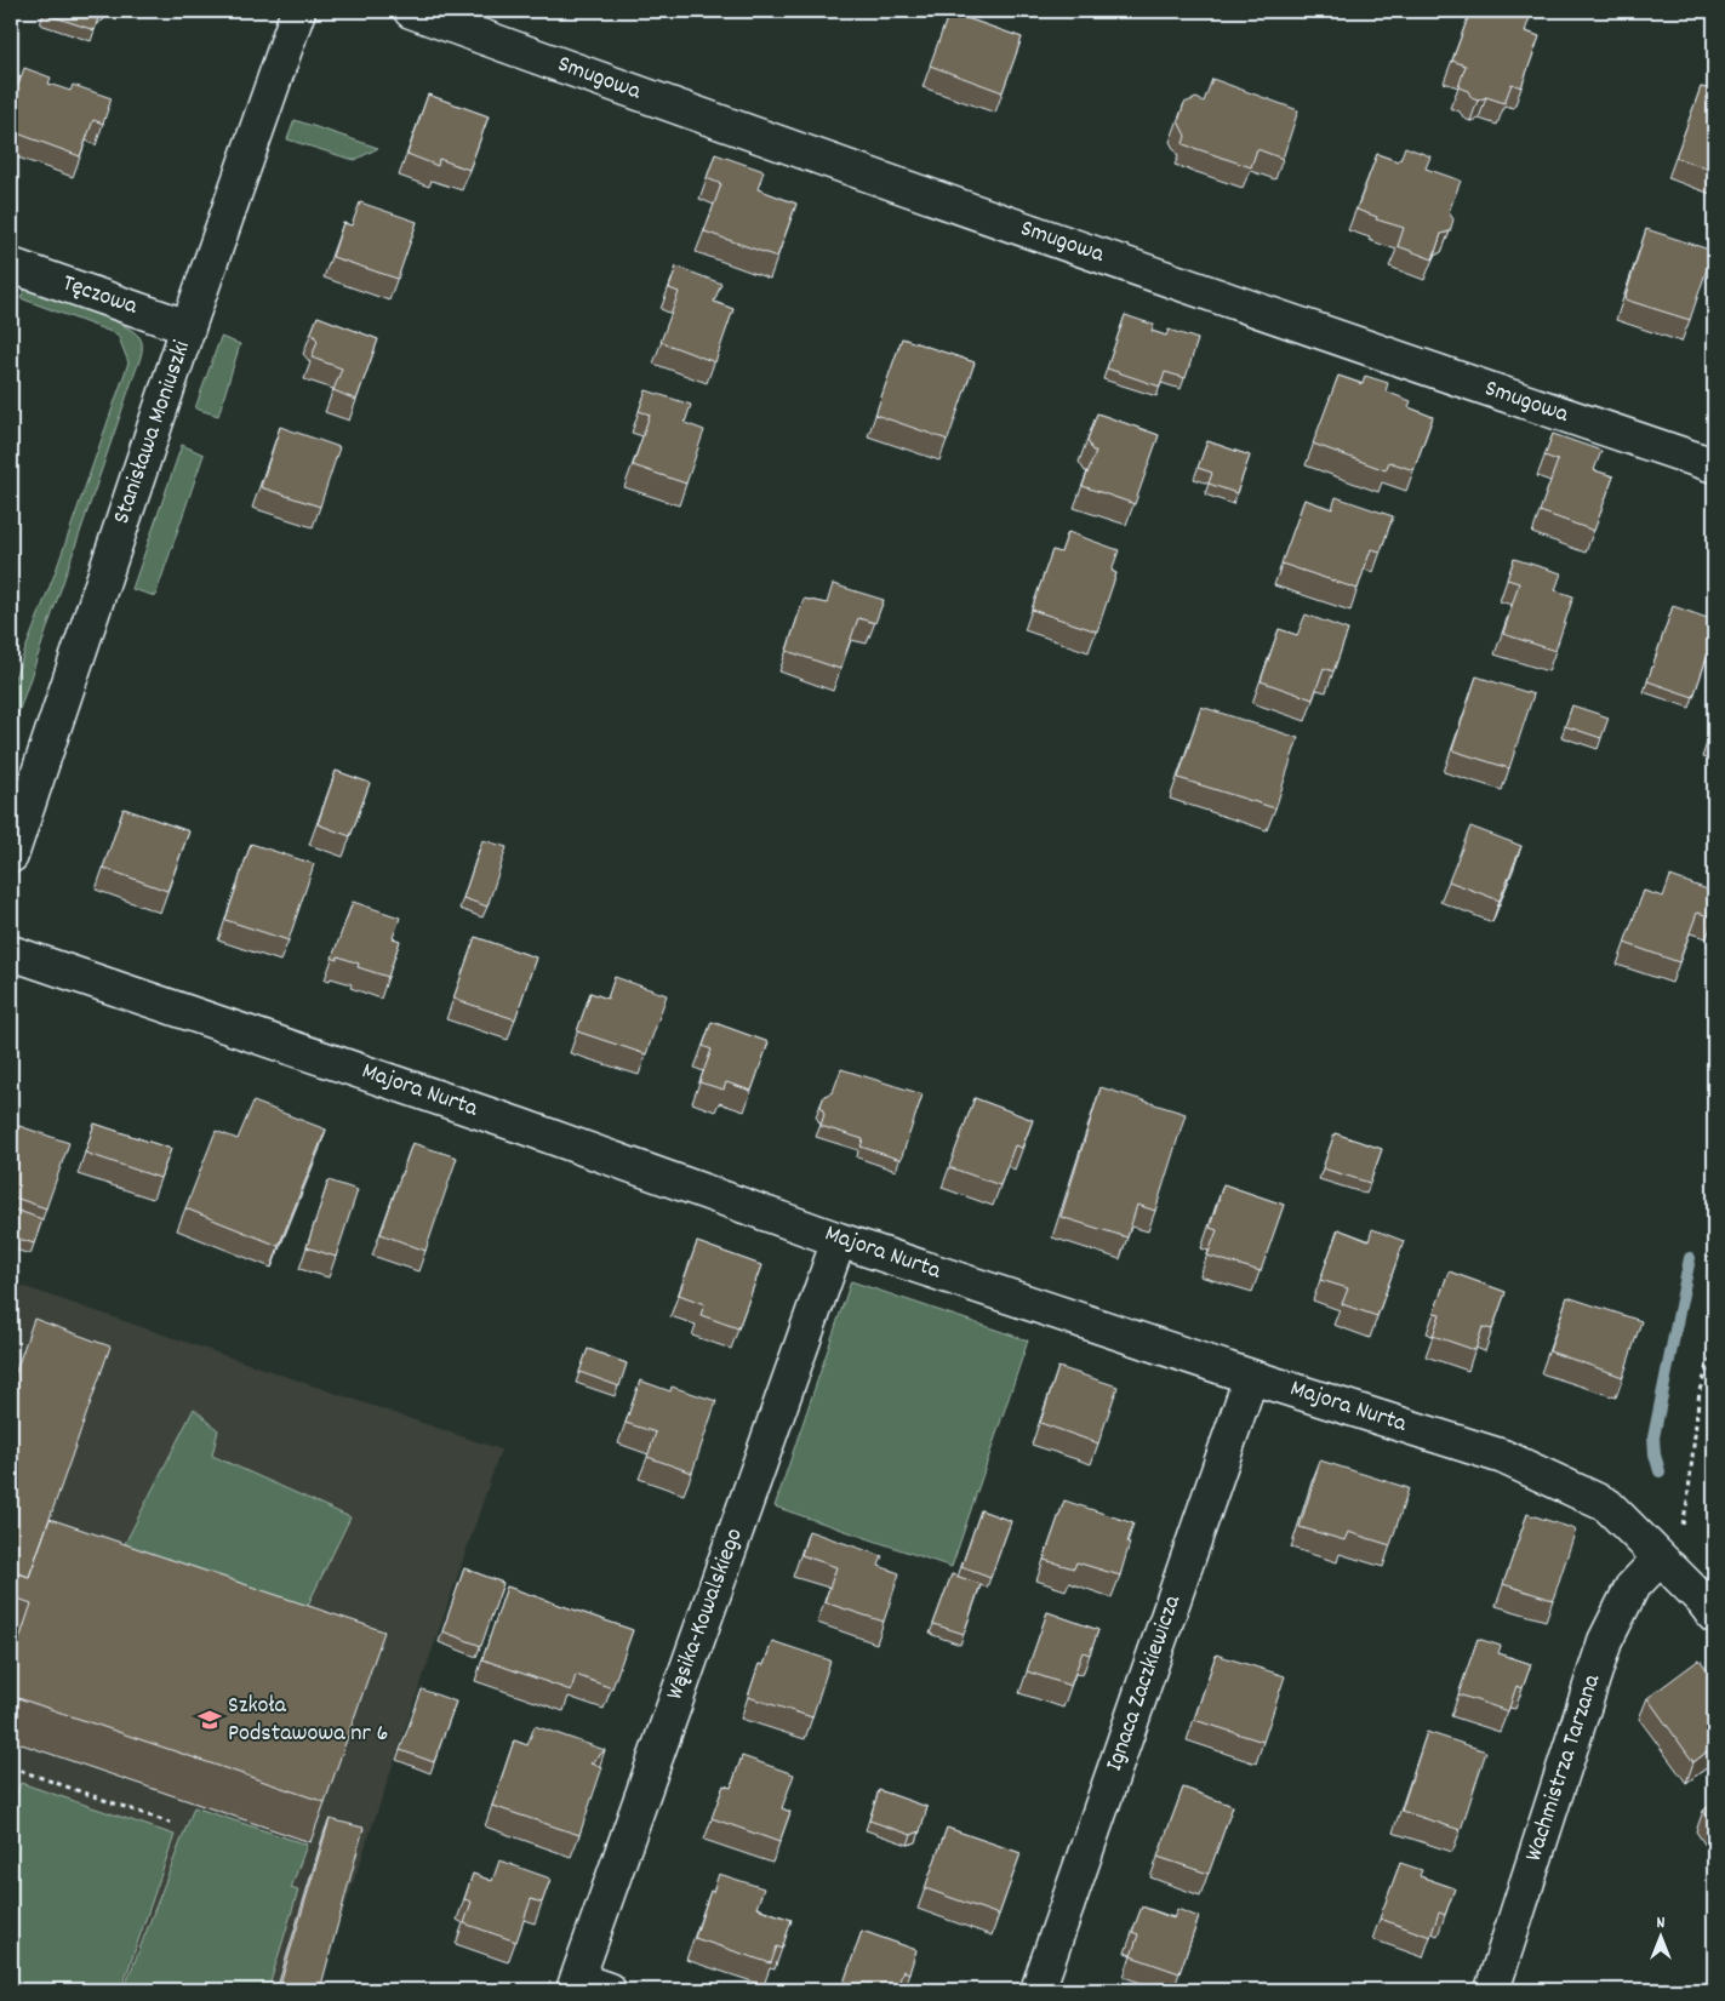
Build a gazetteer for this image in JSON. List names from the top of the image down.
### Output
{
  "streets": {
    "street": [
      "Smugowa",
      "Tęczowa",
      "Stanisława Moniuszki",
      "Majora Nurta",
      "Wąsika-Kowalskiego",
      "Ignaca Zaczkiewicza",
      "Wachmistrza Tarzana"
    ]
  },
  "crossings": [
    ["Tęczowa", "Stanisława Moniuszki"],
    ["Majora Nurta", "Wąsika-Kowalskiego"],
    ["Majora Nurta", "Ignaca Zaczkiewicza"],
    ["Majora Nurta", "Wachmistrza Tarzana"]
  ],
  "places": {
    "school or university": ["Szkoła Podstawowa nr 6"]
  },
  "north": "top"
}
